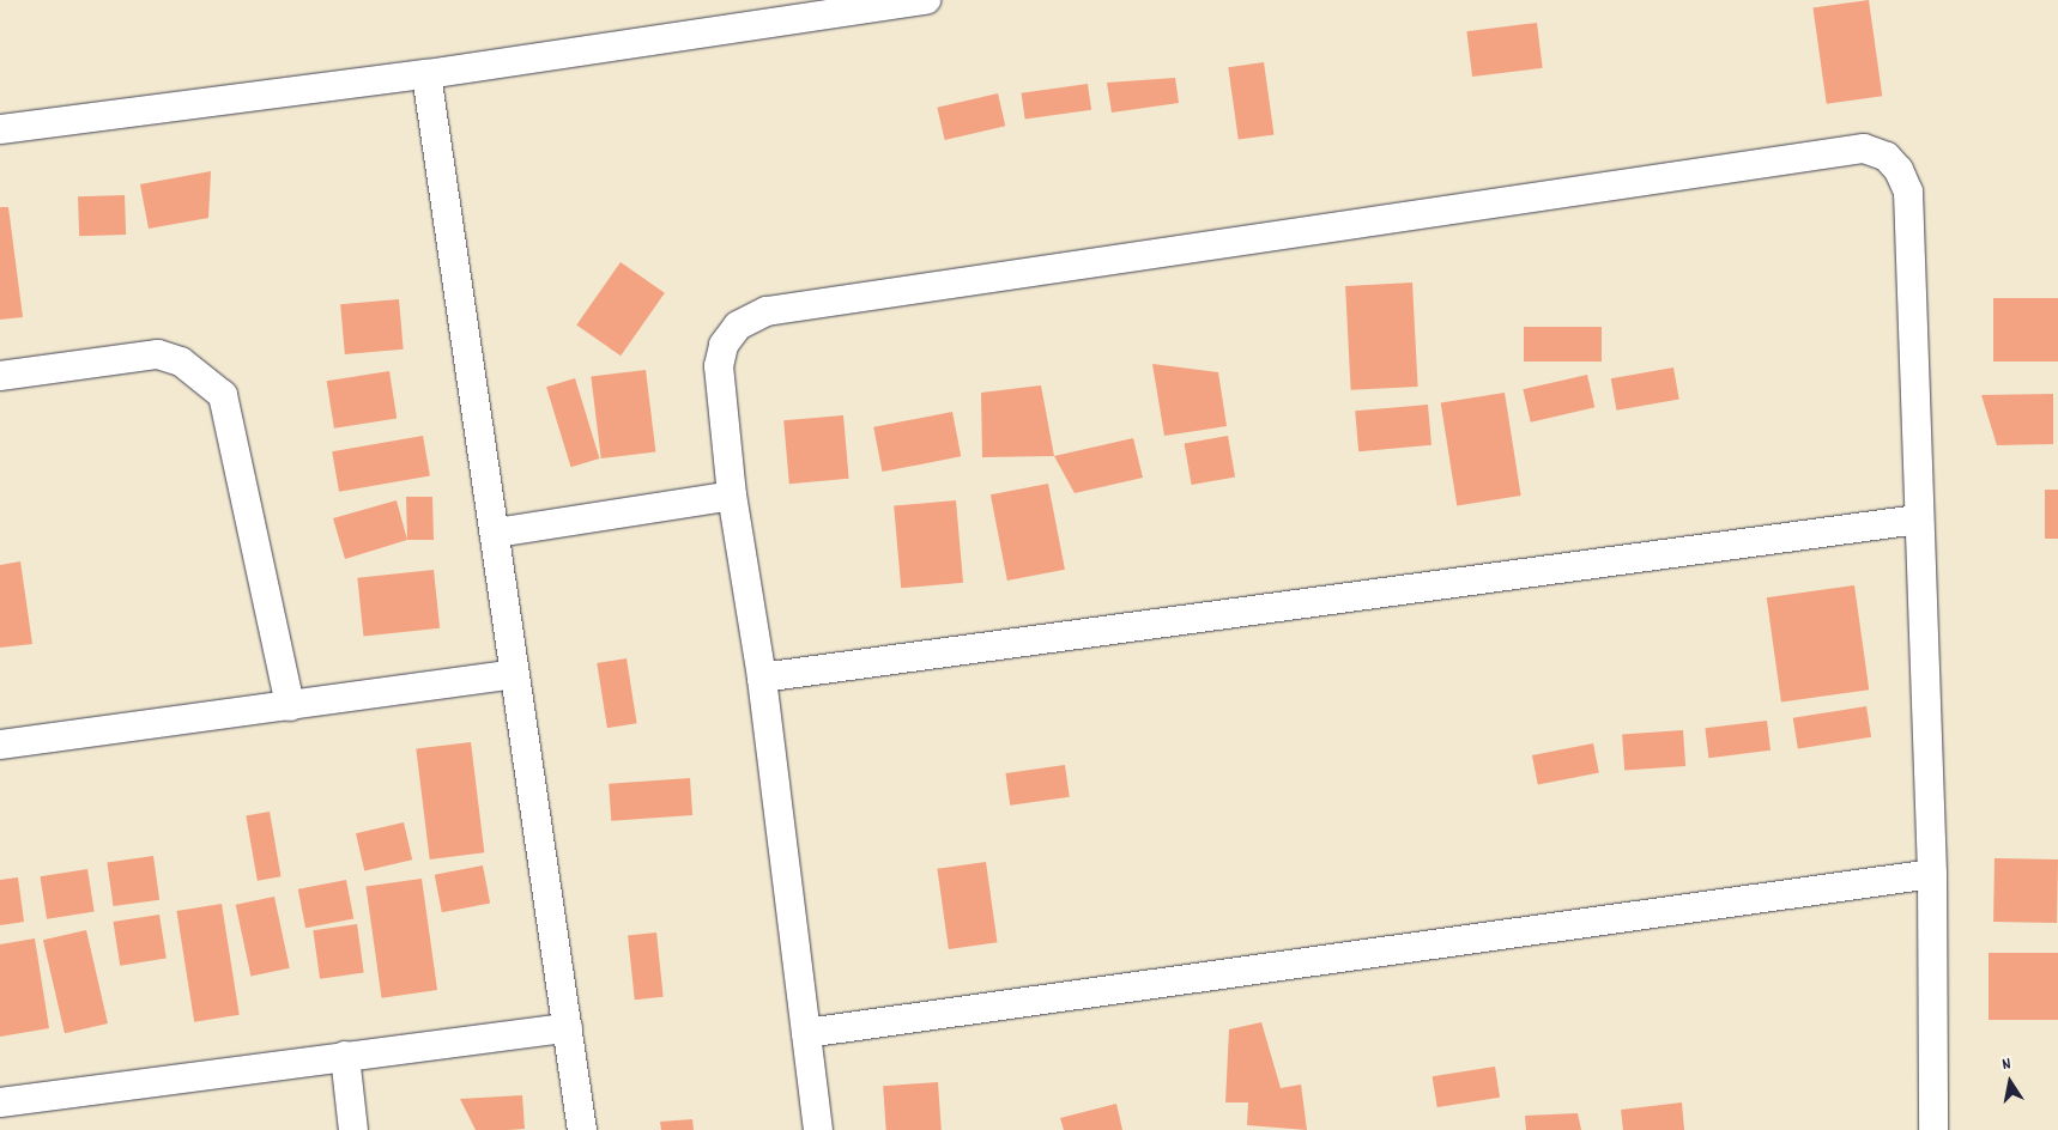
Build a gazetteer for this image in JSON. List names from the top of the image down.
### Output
{
  "north": "top"
}
